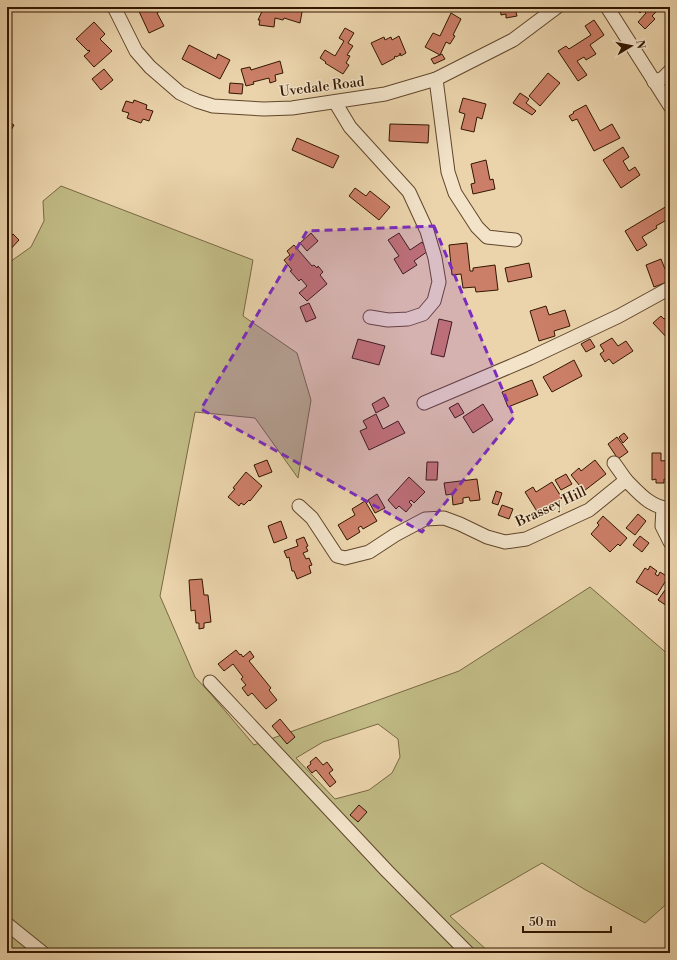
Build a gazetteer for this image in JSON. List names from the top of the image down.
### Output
{
  "streets": {
    "street": ["Uvedale Road", "Brassey Hill"]
  },
  "scale_bar": "50 m",
  "north": "right"
}
